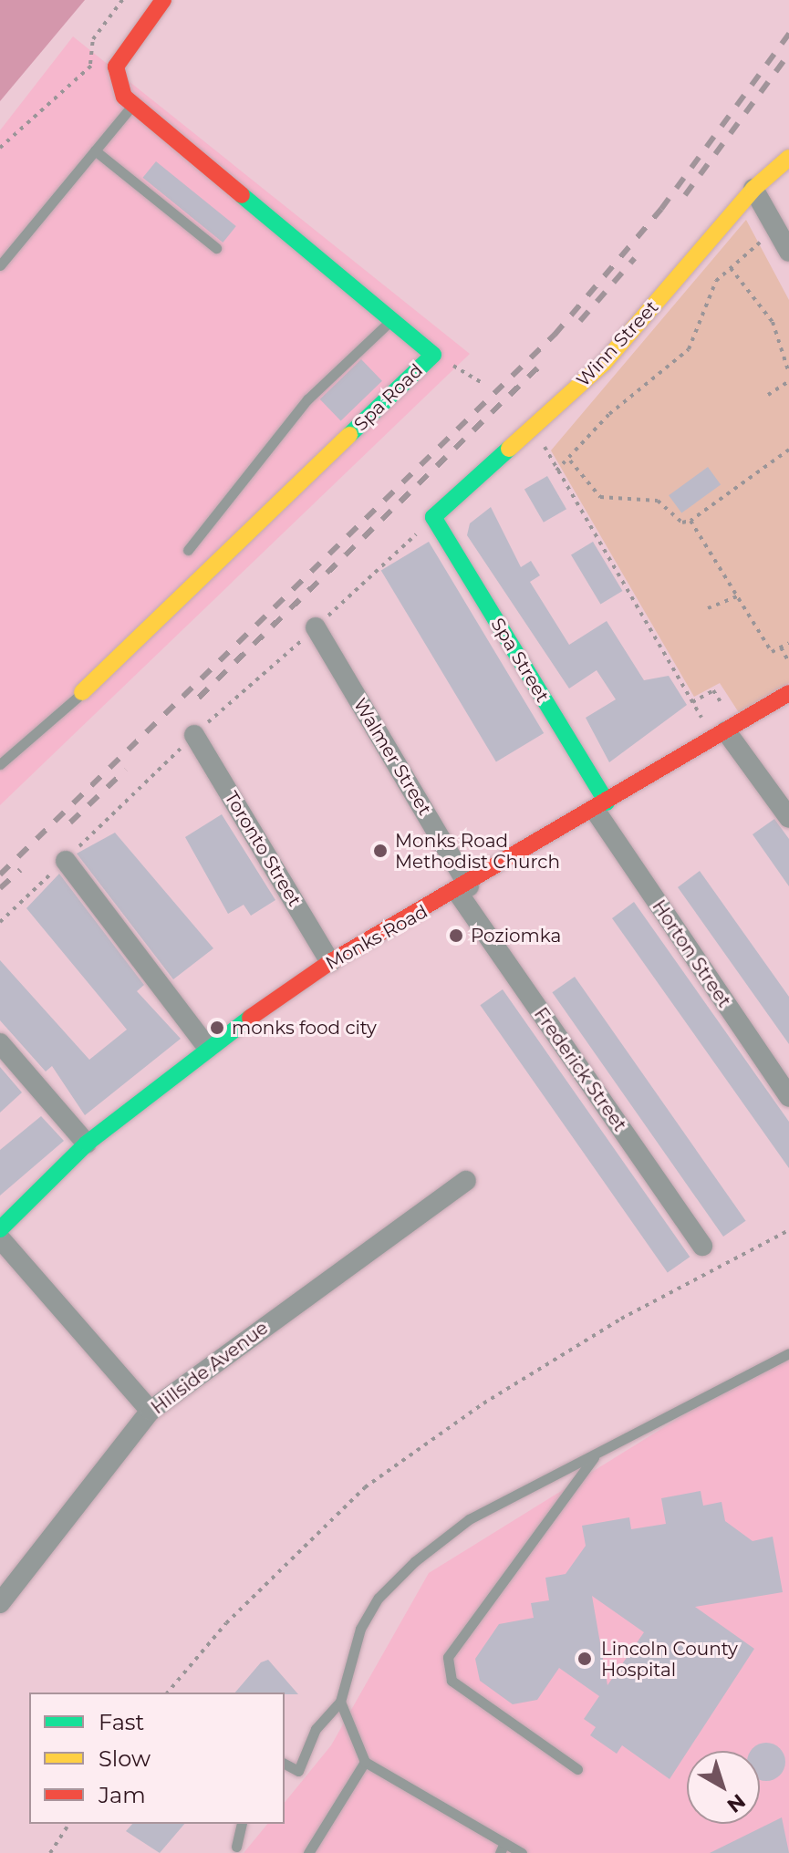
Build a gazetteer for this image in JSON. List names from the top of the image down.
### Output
{
  "streets": {
    "street": [
      "Winn Street",
      "Spa Road",
      "Spa Street",
      "Walmer Street",
      "Toronto Street",
      "Monks Road",
      "Horton Street",
      "Frederick Street",
      "Hillside Avenue"
    ]
  },
  "crossings": [
    ["Winn Street", "Spa Street"],
    ["Spa Street", "Monks Road"],
    ["Spa Street", "Horton Street"],
    ["Walmer Street", "Monks Road"],
    ["Walmer Street", "Frederick Street"],
    ["Toronto Street", "Monks Road"],
    ["Monks Road", "Horton Street"],
    ["Monks Road", "Frederick Street"]
  ],
  "places": [
    "Monks Road Methodist Church",
    "Poziomka",
    "monks food city",
    "Lincoln County Hospital"
  ],
  "legend": ["Fast", "Slow", "Jam"],
  "north": "bottom right"
}
